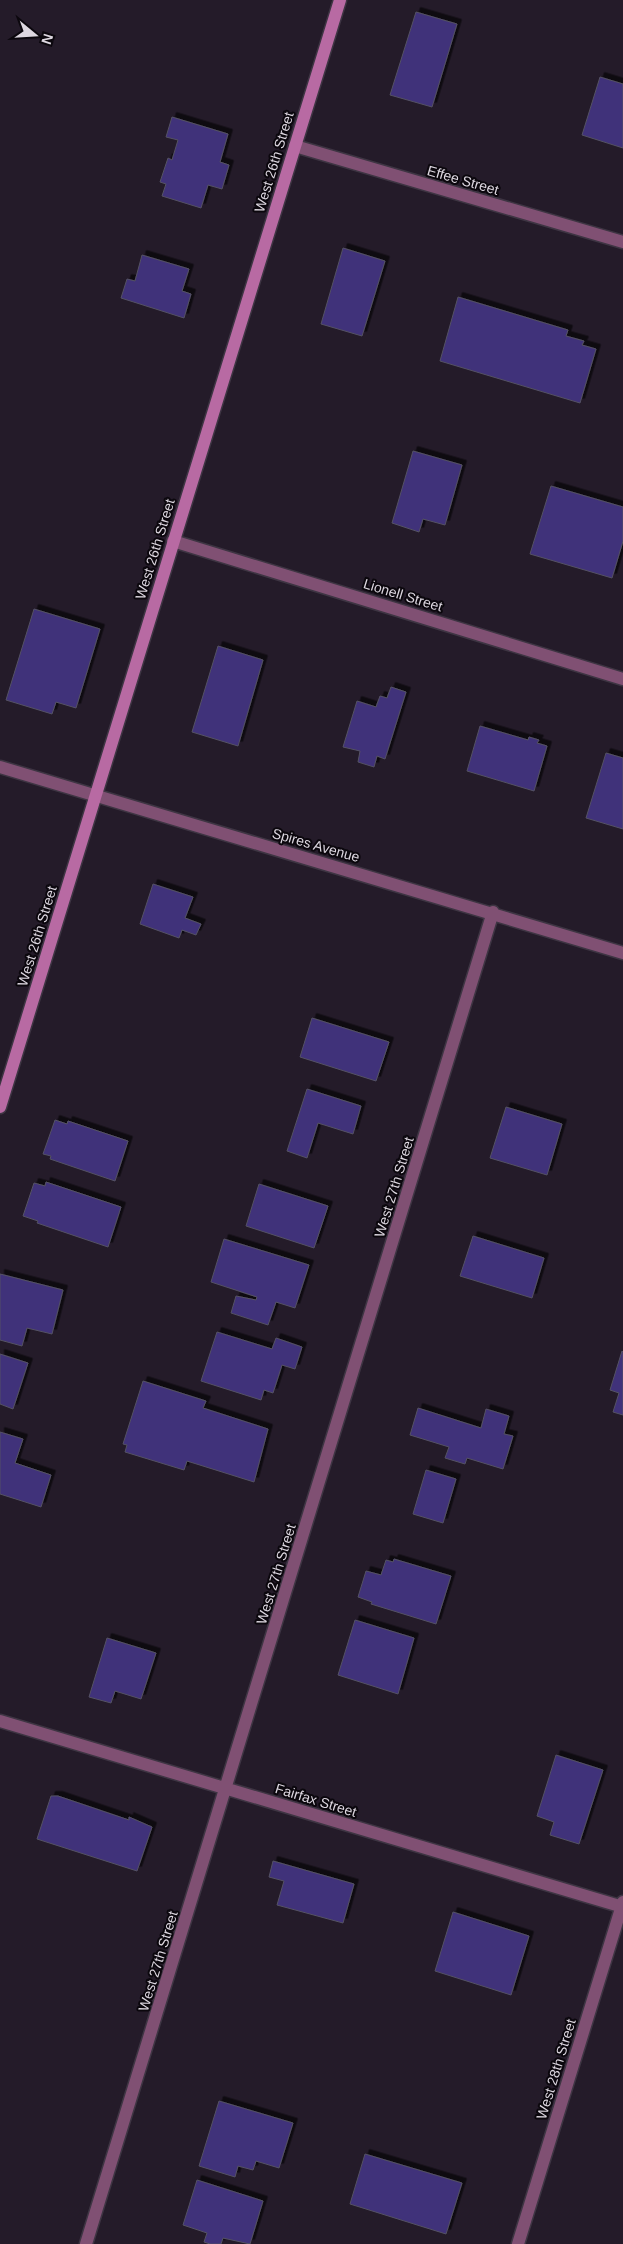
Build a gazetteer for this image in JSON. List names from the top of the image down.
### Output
{
  "streets": {
    "main road": ["West 26th Street"],
    "street": [
      "Effee Street",
      "Lionell Street",
      "Spires Avenue",
      "West 27th Street",
      "Fairfax Street",
      "West 28th Street"
    ]
  },
  "crossings": [
    ["West 26th Street", "Effee Street"],
    ["West 26th Street", "Lionell Street"],
    ["West 26th Street", "Spires Avenue"],
    ["Spires Avenue", "West 27th Street"],
    ["West 27th Street", "Fairfax Street"],
    ["Fairfax Street", "West 28th Street"]
  ],
  "north": "right"
}
